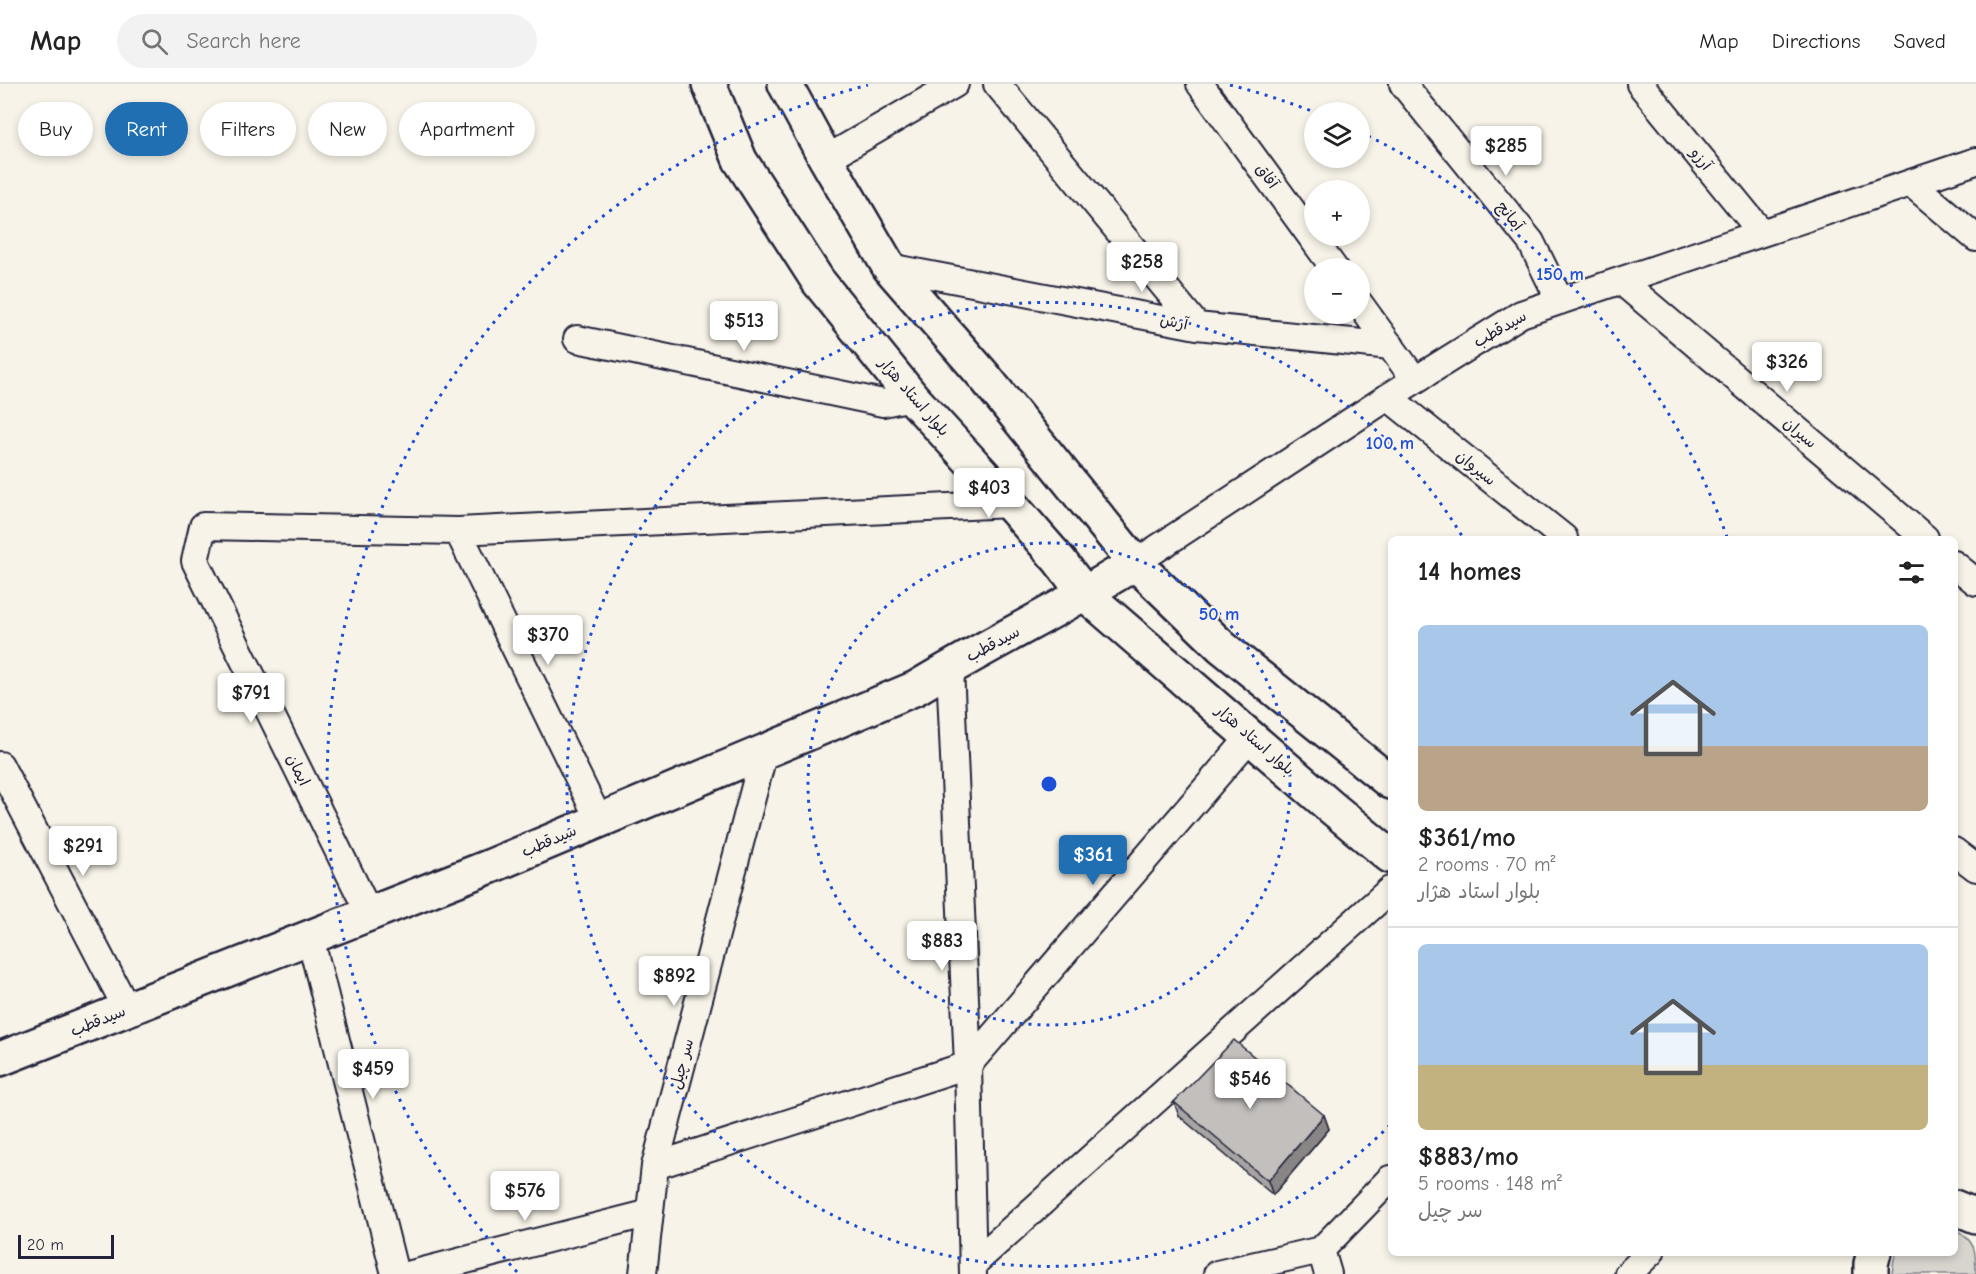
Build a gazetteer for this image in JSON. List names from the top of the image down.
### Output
{
  "streets": {
    "main road": ["سیدقطب", "بلوار استاد هژار"],
    "street": [
      "آرزو",
      "آفاق",
      "آمانج",
      "آرش",
      "سیران",
      "سیروان",
      "ایمان",
      "سر چیل"
    ]
  },
  "crossings": [
    ["آرزو", "سیدقطب"],
    ["آمانج", "سیدقطب"],
    ["سیدقطب", "بلوار استاد هژار"],
    ["سیدقطب", "سیران"],
    ["سیدقطب", "سیروان"],
    ["سیدقطب", "ایمان"],
    ["سیدقطب", "سر چیل"]
  ],
  "scale_bar": "20 m",
  "page": {
    "header": "Map",
    "search": "Search here",
    "nav": ["Map", "Directions", "Saved"],
    "map_buttons": ["+", "−"],
    "chip": [
      "Buy",
      "Rent",
      "Filters",
      "New",
      "Apartment"
    ],
    "price": [
      "$285",
      "$258",
      "$513",
      "$326",
      "$403",
      "$370",
      "$791",
      "$291",
      "$361",
      "$883",
      "$892",
      "$459",
      "$546",
      "$576"
    ],
    "heading": "14 homes",
    "list": [
      {
        "name": "$361/mo",
        "note": "2 rooms · 70 m² · بلوار استاد هژار"
      },
      {
        "name": "$883/mo",
        "note": "5 rooms · 148 m² · سر چیل"
      }
    ],
    "scale": "20 m"
  },
  "rings": ["150 m", "100 m", "50 m"]
}
